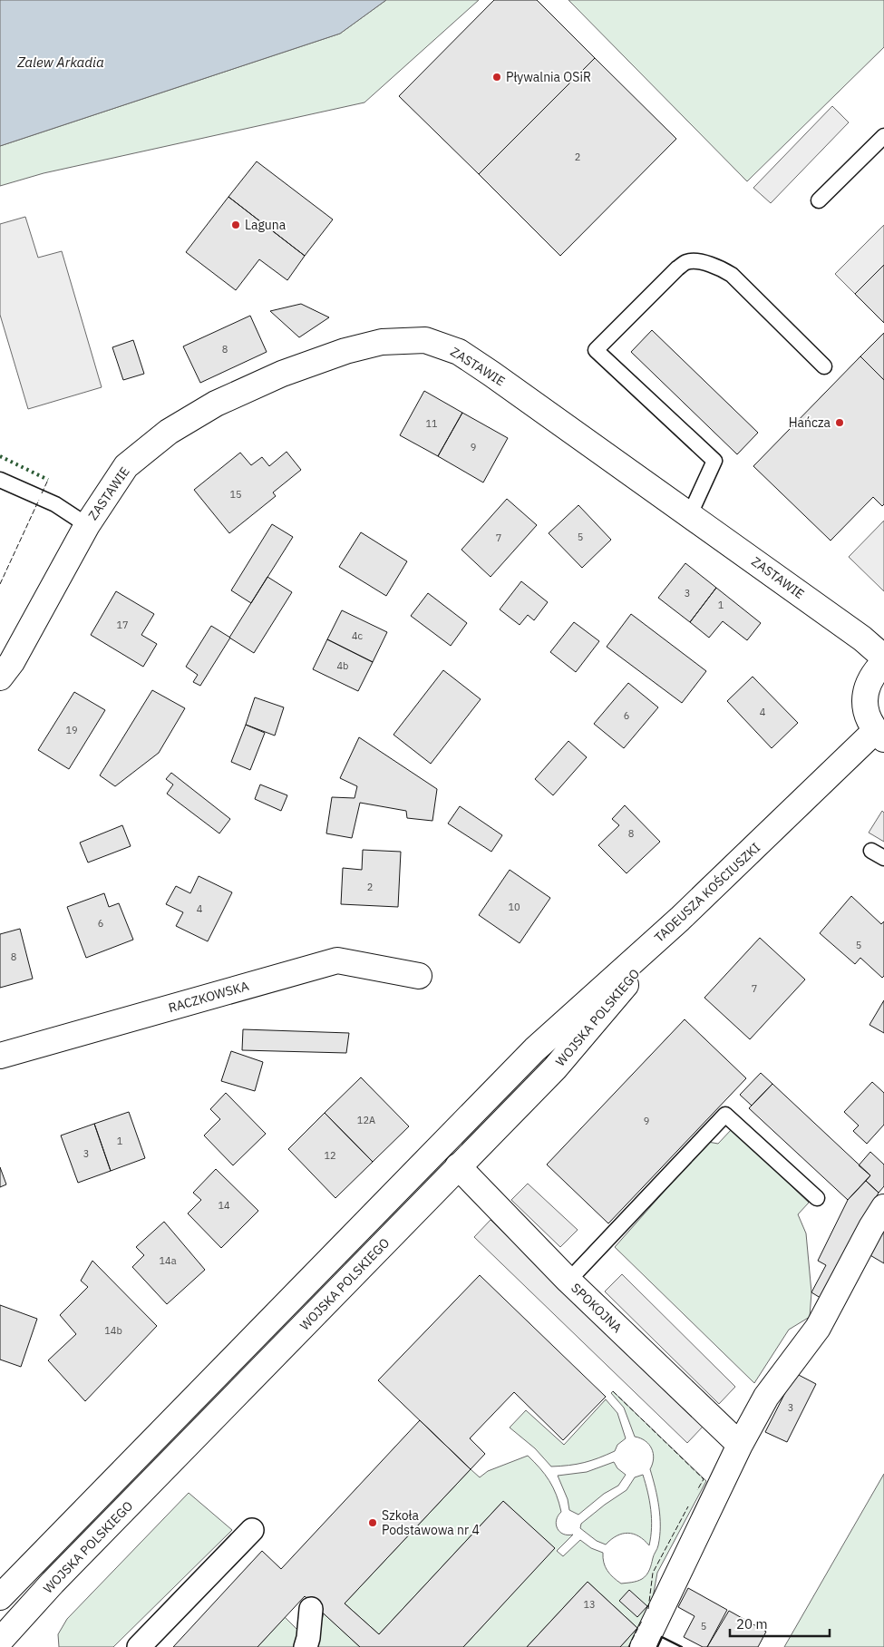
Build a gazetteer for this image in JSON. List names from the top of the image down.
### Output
{
  "streets": {
    "street": [
      "ZASTAWIE",
      "TADEUSZA KOŚCIUSZKI",
      "RACZKOWSKA",
      "WOJSKA POLSKIEGO",
      "SPOKOJNA"
    ]
  },
  "crossings": [
    ["TADEUSZA KOŚCIUSZKI", "WOJSKA POLSKIEGO"],
    ["WOJSKA POLSKIEGO", "SPOKOJNA"]
  ],
  "water": ["Zalew Arkadia"],
  "places": [
    "Pływalnia OSiR",
    "Laguna",
    "Hańcza",
    "Szkoła Podstawowa nr 4"
  ],
  "house_numbers": [
    "2",
    "8",
    "11",
    "9",
    "15",
    "5",
    "7",
    "3",
    "1",
    "17",
    "4c",
    "4b",
    "4",
    "6",
    "19",
    "8",
    "2",
    "10",
    "4",
    "6",
    "5",
    "8",
    "7",
    "12A",
    "9",
    "1",
    "3",
    "12",
    "14",
    "14a",
    "14b",
    "3",
    "13",
    "5"
  ],
  "scale_bar": "20 m"
}
